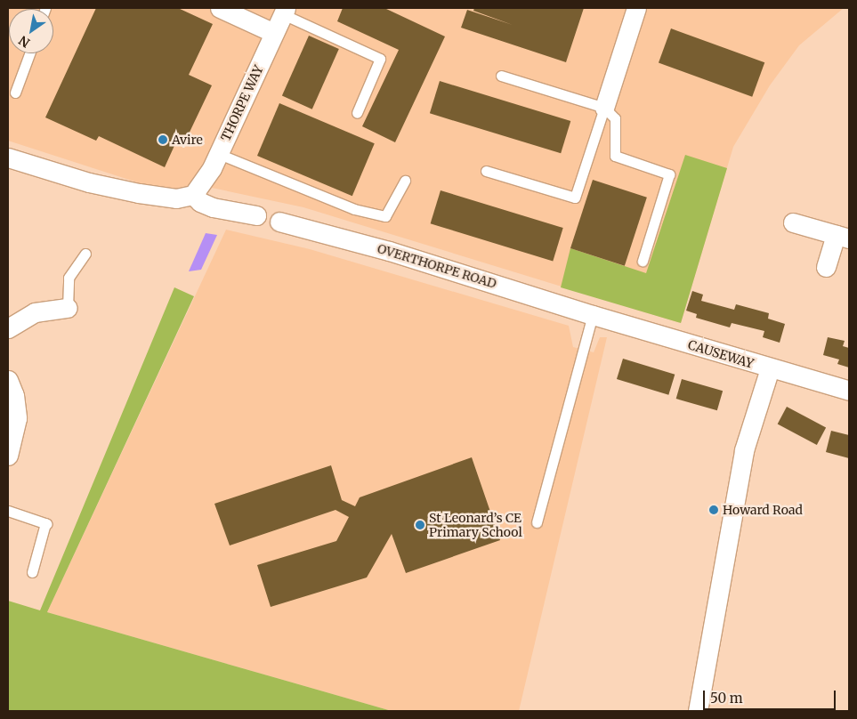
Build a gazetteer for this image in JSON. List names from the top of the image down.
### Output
{
  "streets": {
    "street": ["THORPE WAY", "OVERTHORPE ROAD", "CAUSEWAY"]
  },
  "crossings": [
    ["OVERTHORPE ROAD", "CAUSEWAY"]
  ],
  "places": ["Avire", "Howard Road", "St Leonard’s CE Primary School"],
  "scale_bar": "50 m",
  "north": "bottom left"
}
